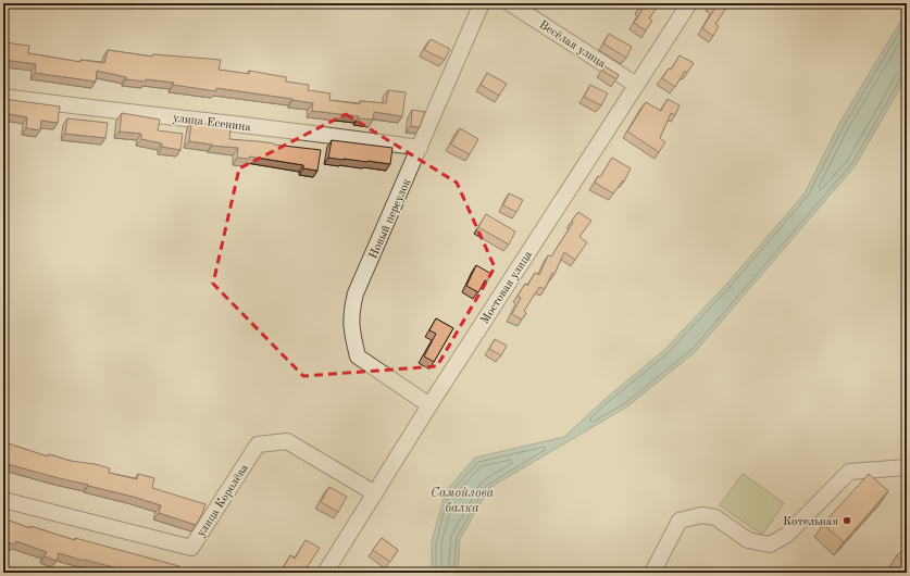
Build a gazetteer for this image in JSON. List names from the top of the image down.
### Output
{
  "streets": {
    "street": [
      "Весёлая улица",
      "улица Есенина",
      "Новый переулок",
      "Мостовая улица",
      "улица Королёва"
    ]
  },
  "crossings": [
    ["Весёлая улица", "Мостовая улица"],
    ["улица Есенина", "Новый переулок"],
    ["Новый переулок", "Мостовая улица"],
    ["Мостовая улица", "улица Королёва"]
  ],
  "water": ["Самойлова балка"],
  "places": ["Котельная"]
}
